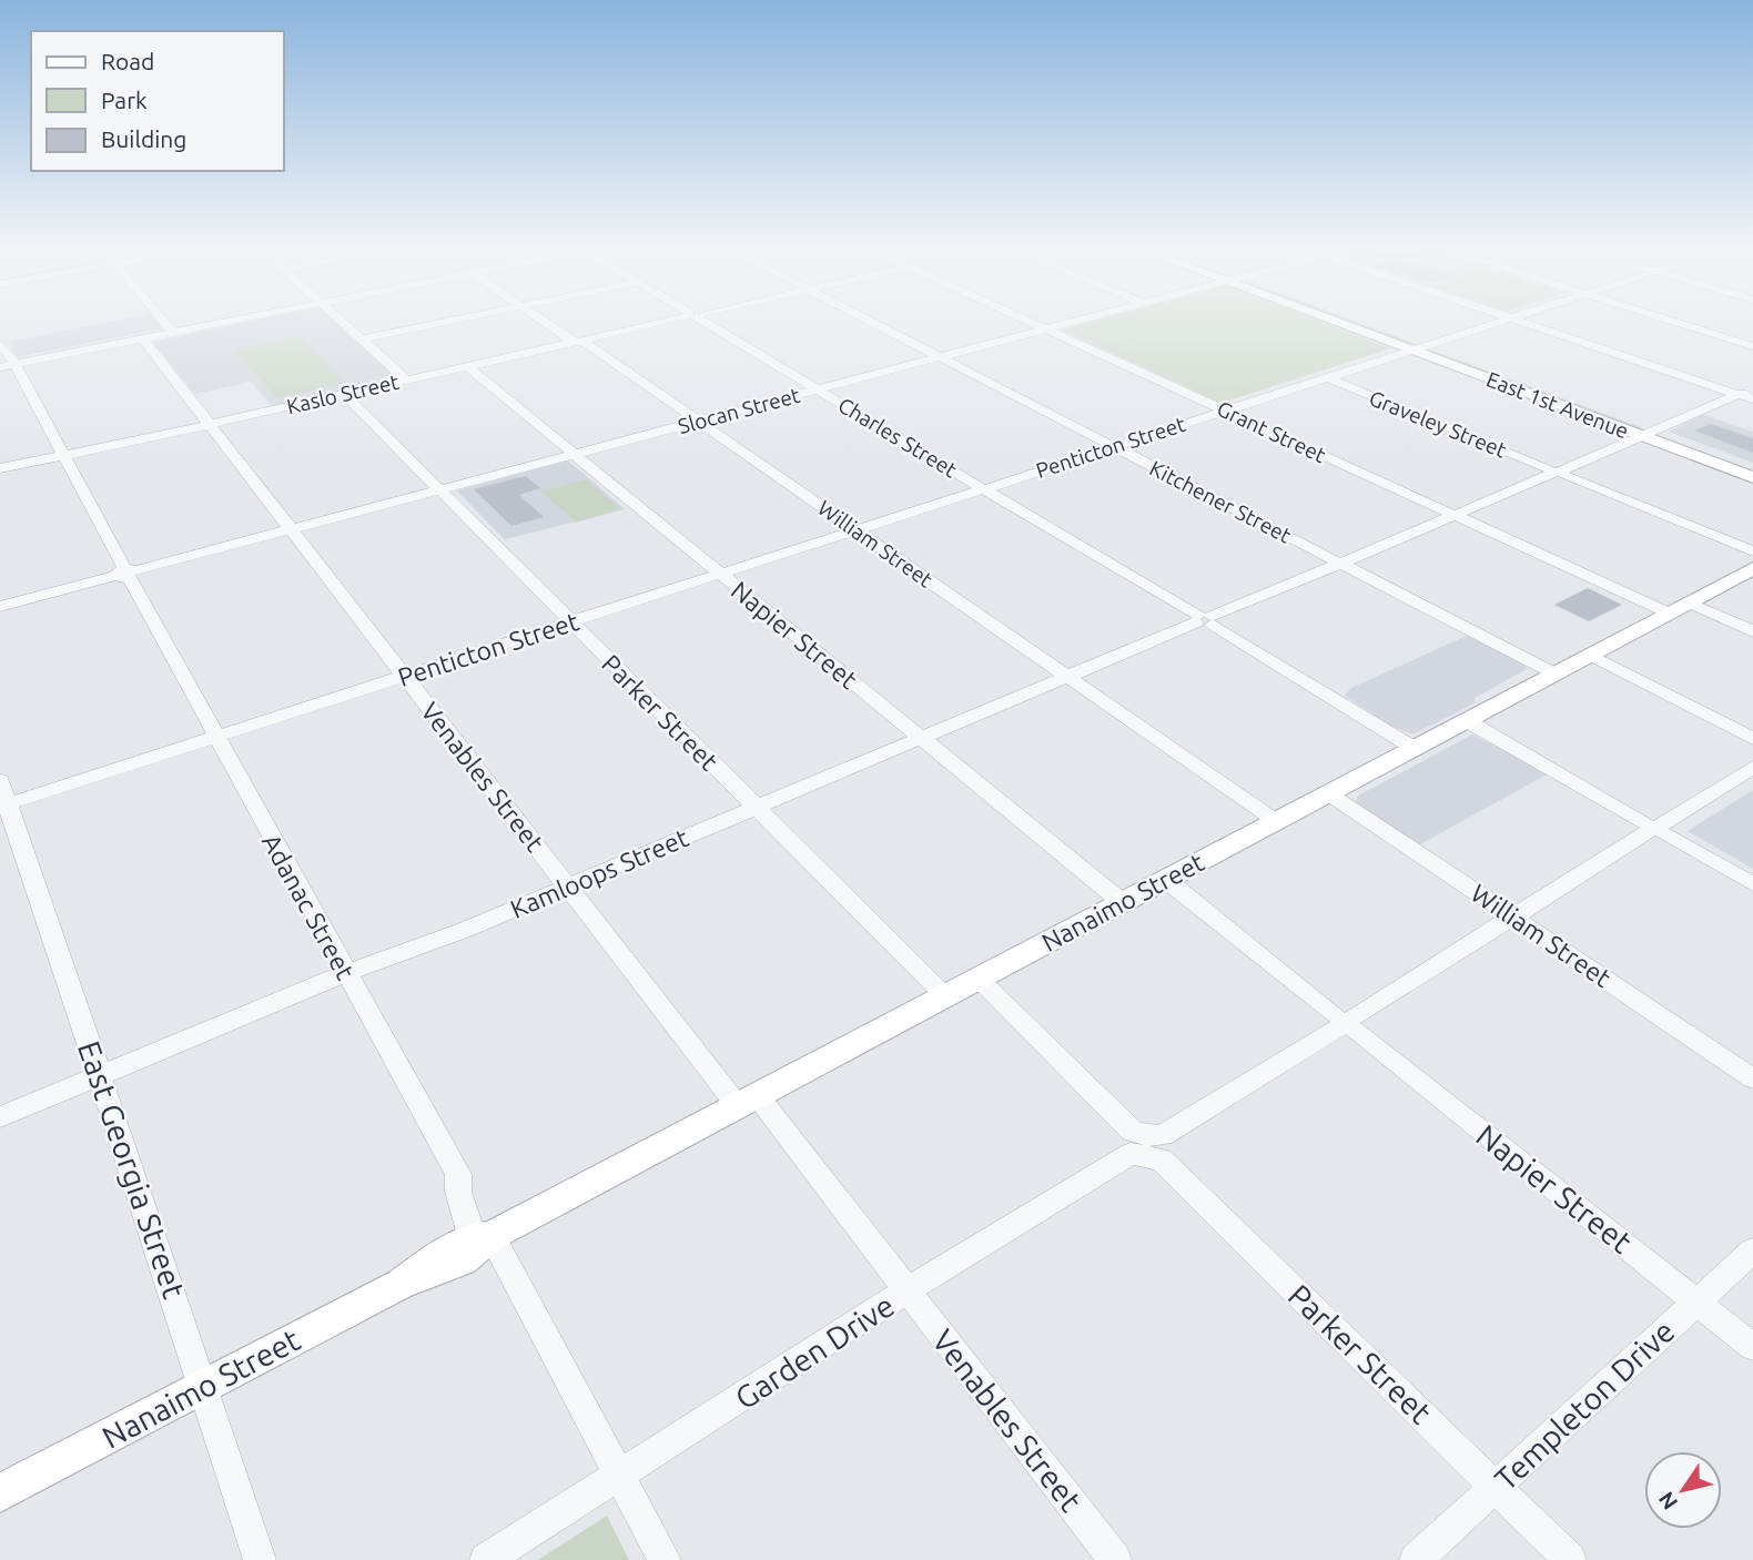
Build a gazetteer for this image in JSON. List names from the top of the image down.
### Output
{
  "streets": {
    "main road": ["East 1st Avenue", "Nanaimo Street"],
    "street": [
      "Kaslo Street",
      "Slocan Street",
      "Graveley Street",
      "Grant Street",
      "Charles Street",
      "Penticton Street",
      "Kitchener Street",
      "William Street",
      "Napier Street",
      "Parker Street",
      "Venables Street",
      "Kamloops Street",
      "Adanac Street",
      "East Georgia Street",
      "Garden Drive",
      "Templeton Drive"
    ]
  },
  "crossings": [
    ["Kaslo Street", "William Street"],
    ["Kaslo Street", "Napier Street"],
    ["Kaslo Street", "Parker Street"],
    ["Kaslo Street", "Venables Street"],
    ["Kaslo Street", "Adanac Street"],
    ["East 1st Avenue", "Penticton Street"],
    ["East 1st Avenue", "Kamloops Street"],
    ["Slocan Street", "Grant Street"],
    ["Slocan Street", "Charles Street"],
    ["Slocan Street", "Kitchener Street"],
    ["Slocan Street", "William Street"],
    ["Slocan Street", "Napier Street"],
    ["Slocan Street", "Parker Street"],
    ["Slocan Street", "Venables Street"],
    ["Slocan Street", "Adanac Street"],
    ["Graveley Street", "Penticton Street"],
    ["Graveley Street", "Kamloops Street"],
    ["Grant Street", "Penticton Street"],
    ["Grant Street", "Kamloops Street"],
    ["Grant Street", "Nanaimo Street"],
    ["Charles Street", "Penticton Street"],
    ["Charles Street", "Kamloops Street"],
    ["Charles Street", "Nanaimo Street"],
    ["Penticton Street", "Kitchener Street"],
    ["Penticton Street", "William Street"],
    ["Penticton Street", "Napier Street"],
    ["Penticton Street", "Parker Street"],
    ["Penticton Street", "Venables Street"],
    ["Penticton Street", "Adanac Street"],
    ["Penticton Street", "East Georgia Street"],
    ["Kitchener Street", "Kamloops Street"],
    ["Kitchener Street", "Nanaimo Street"],
    ["William Street", "Kamloops Street"],
    ["William Street", "Nanaimo Street"],
    ["William Street", "Garden Drive"],
    ["Napier Street", "Kamloops Street"],
    ["Napier Street", "Nanaimo Street"],
    ["Napier Street", "Garden Drive"],
    ["Napier Street", "Templeton Drive"],
    ["Parker Street", "Kamloops Street"],
    ["Parker Street", "Nanaimo Street"],
    ["Parker Street", "Garden Drive"],
    ["Parker Street", "Templeton Drive"],
    ["Venables Street", "Kamloops Street"],
    ["Venables Street", "Nanaimo Street"],
    ["Venables Street", "Garden Drive"],
    ["Kamloops Street", "Adanac Street"],
    ["Kamloops Street", "East Georgia Street"],
    ["Nanaimo Street", "Adanac Street"],
    ["Nanaimo Street", "East Georgia Street"],
    ["Adanac Street", "Garden Drive"]
  ],
  "legend": ["Road", "Park", "Building"],
  "north": "bottom left"
}
